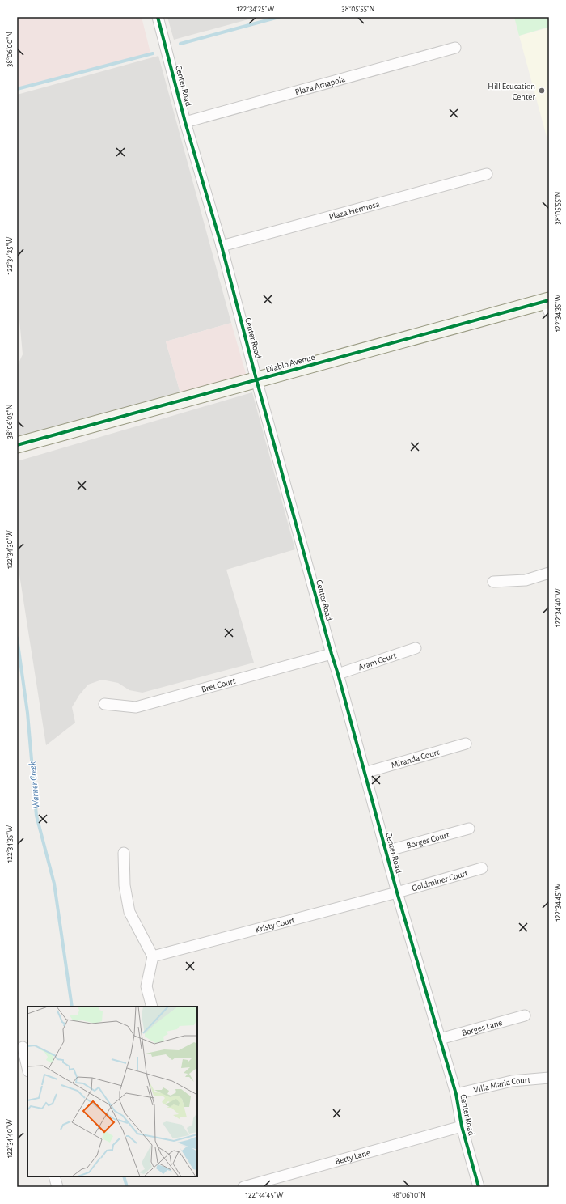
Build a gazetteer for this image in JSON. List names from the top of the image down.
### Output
{
  "streets": {
    "street": [
      "Plaza Amapola",
      "Center Road",
      "Plaza Hermosa",
      "Diablo Avenue",
      "Aram Court",
      "Bret Court",
      "Miranda Court",
      "Borges Court",
      "Goldminer Court",
      "Kristy Court",
      "Borges Lane",
      "Villa Maria Court",
      "Betty Lane"
    ]
  },
  "crossings": [
    ["Plaza Amapola", "Center Road"],
    ["Center Road", "Plaza Hermosa"],
    ["Center Road", "Diablo Avenue"],
    ["Center Road", "Aram Court"],
    ["Center Road", "Bret Court"],
    ["Center Road", "Miranda Court"],
    ["Center Road", "Borges Court"],
    ["Center Road", "Goldminer Court"],
    ["Center Road", "Kristy Court"],
    ["Center Road", "Borges Lane"],
    ["Center Road", "Villa Maria Court"],
    ["Center Road", "Betty Lane"],
    ["Goldminer Court", "Kristy Court"]
  ],
  "water": ["Warner Creek"],
  "places": ["Hill Ecucation Center"],
  "coordinates": [
    "122°34'25\"W",
    "38°05'55\"N",
    "38°06'00\"N",
    "122°34'35\"W",
    "38°06'05\"N",
    "122°34'30\"W",
    "122°34'40\"W",
    "122°34'45\"W",
    "38°06'10\"N"
  ]
}
